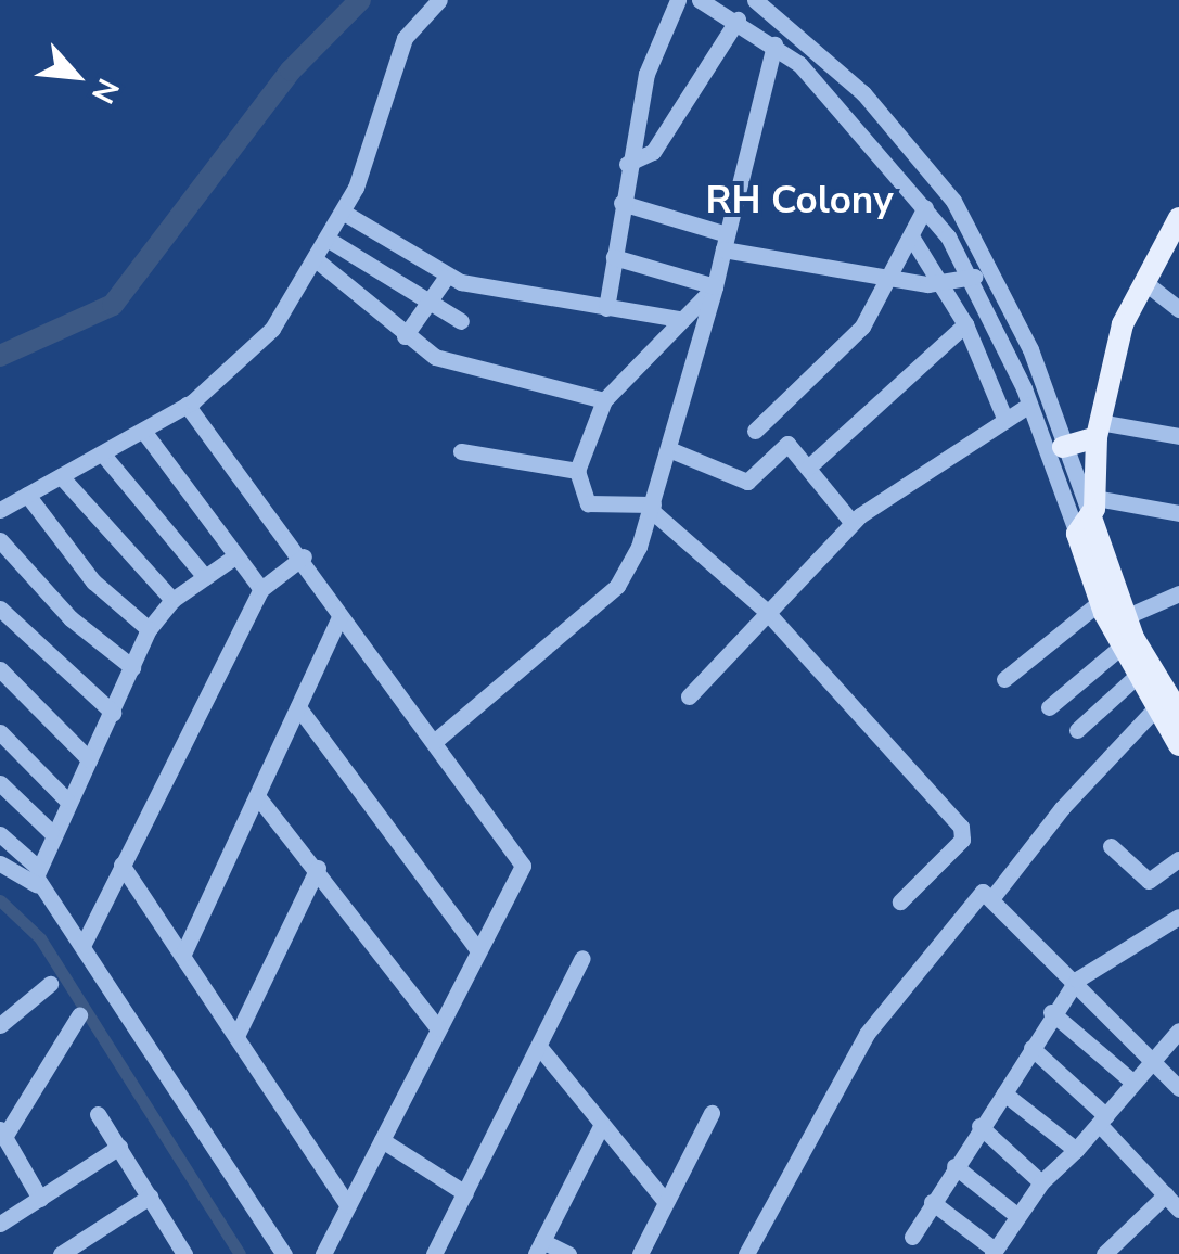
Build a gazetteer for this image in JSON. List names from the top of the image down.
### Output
{
  "districts": ["RH Colony"],
  "north": "bottom right"
}
